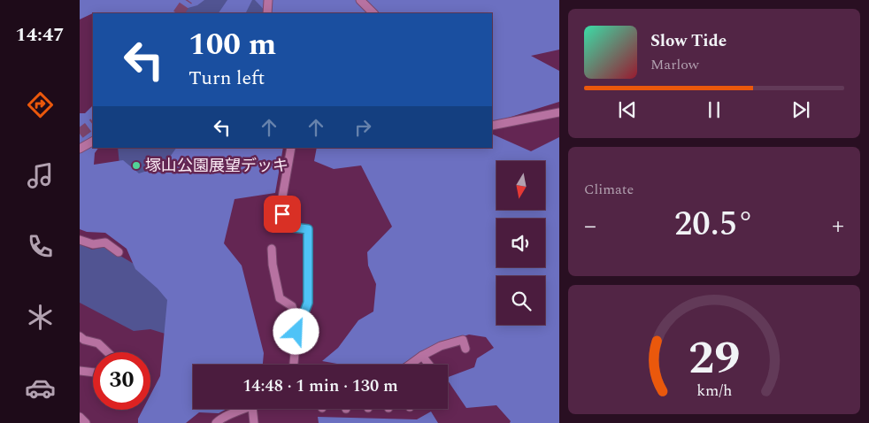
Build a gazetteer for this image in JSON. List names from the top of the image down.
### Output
{
  "places": ["塚山公園展望デッキ"],
  "north": "bottom",
  "page": {
    "tabs": "14:47",
    "turn": ["100 m", "Turn left"],
    "song": ["Slow Tide", "Marlow"],
    "tile": "Climate",
    "heat": ["−", "20.5°", "+"],
    "limit": "30",
    "trip": "14:48 · 1 min · 130 m",
    "gauge": ["29", "km/h"]
  }
}
